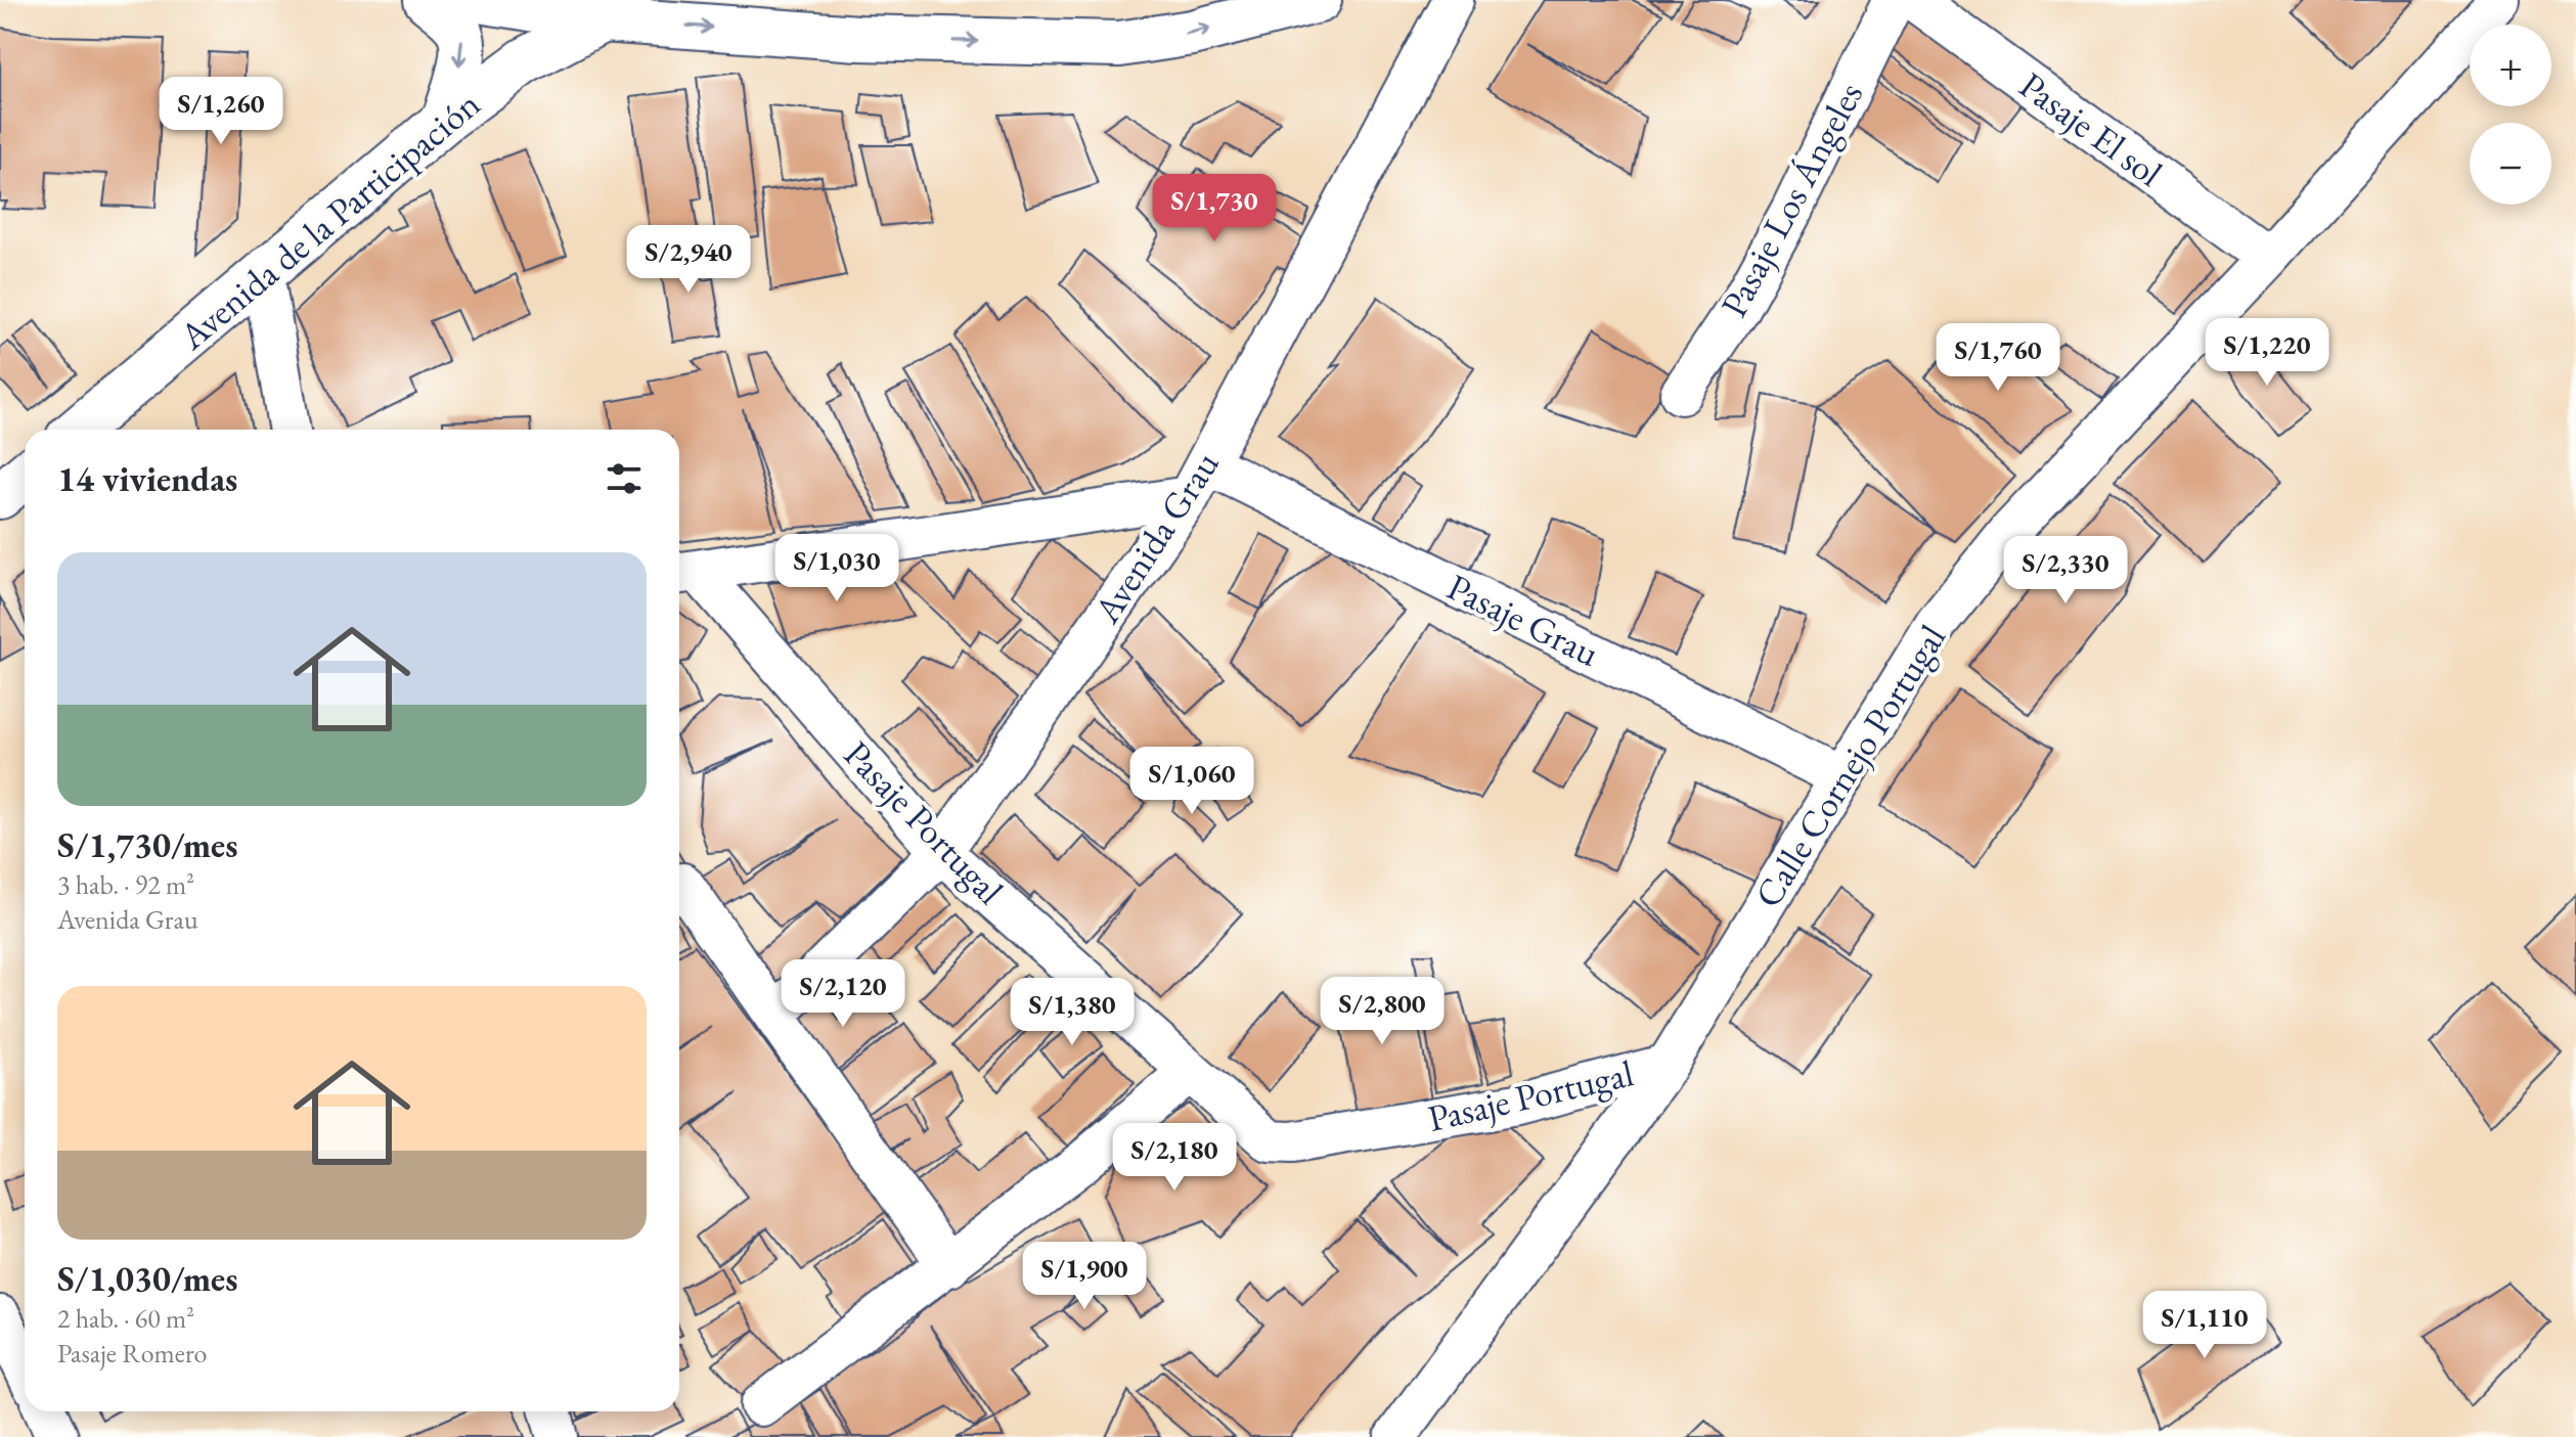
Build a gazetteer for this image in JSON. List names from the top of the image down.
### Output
{
  "streets": {
    "main road": ["Avenida de la Participación"],
    "street": [
      "Pasaje El sol",
      "Pasaje Los Ángeles",
      "Avenida Grau",
      "Pasaje Grau",
      "Calle Cornejo Portugal",
      "Pasaje Portugal"
    ]
  },
  "crossings": [
    ["Pasaje El sol", "Calle Cornejo Portugal"],
    ["Avenida Grau", "Pasaje Grau"],
    ["Avenida Grau", "Pasaje Portugal"],
    ["Pasaje Grau", "Calle Cornejo Portugal"],
    ["Calle Cornejo Portugal", "Pasaje Portugal"]
  ],
  "page": {
    "map_buttons": ["+", "−"],
    "price": [
      "S/1,260",
      "S/1,730",
      "S/2,940",
      "S/1,220",
      "S/1,760",
      "S/1,030",
      "S/2,330",
      "S/1,060",
      "S/2,120",
      "S/2,800",
      "S/1,380",
      "S/2,180",
      "S/1,900",
      "S/1,110"
    ],
    "heading": "14 viviendas",
    "list": [
      {
        "name": "S/1,730/mes",
        "note": "3 hab. · 92 m² · Avenida Grau"
      },
      {
        "name": "S/1,030/mes",
        "note": "2 hab. · 60 m² · Pasaje Romero"
      }
    ]
  }
}
